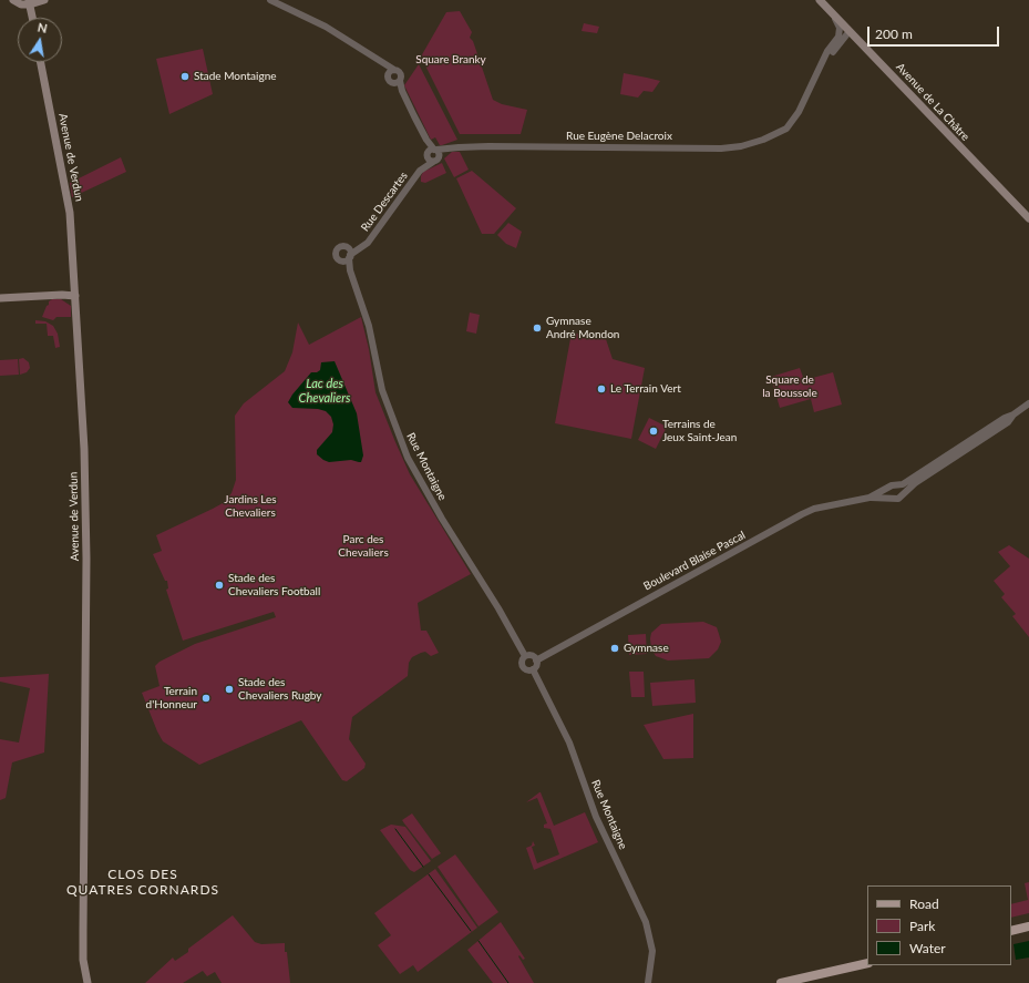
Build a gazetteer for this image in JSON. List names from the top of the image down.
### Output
{
  "streets": {
    "main road": ["Avenue de La Châtre", "Avenue de Verdun"],
    "street": [
      "Rue Eugène Delacroix",
      "Rue Descartes",
      "Rue Montaigne",
      "Boulevard Blaise Pascal"
    ]
  },
  "crossings": [
    ["Avenue de La Châtre", "Rue Eugène Delacroix"],
    ["Rue Eugène Delacroix", "Rue Descartes"],
    ["Rue Descartes", "Rue Montaigne"],
    ["Rue Montaigne", "Boulevard Blaise Pascal"]
  ],
  "districts": ["CLOS DES QUATRES CORNARDS"],
  "water": ["Lac des Chevaliers"],
  "parks": [
    "Square Branky",
    "Square de la Boussole",
    "Jardins Les Chevaliers",
    "Parc des Chevaliers"
  ],
  "places": [
    "Stade Montaigne",
    "Gymnase André Mondon",
    "Le Terrain Vert",
    "Terrains de Jeux Saint-Jean",
    "Stade des Chevaliers Football",
    "Gymnase",
    "Stade des Chevaliers Rugby",
    "Terrain d'Honneur"
  ],
  "legend": ["Road", "Park", "Water"],
  "scale_bar": "200 m",
  "north": "top"
}
